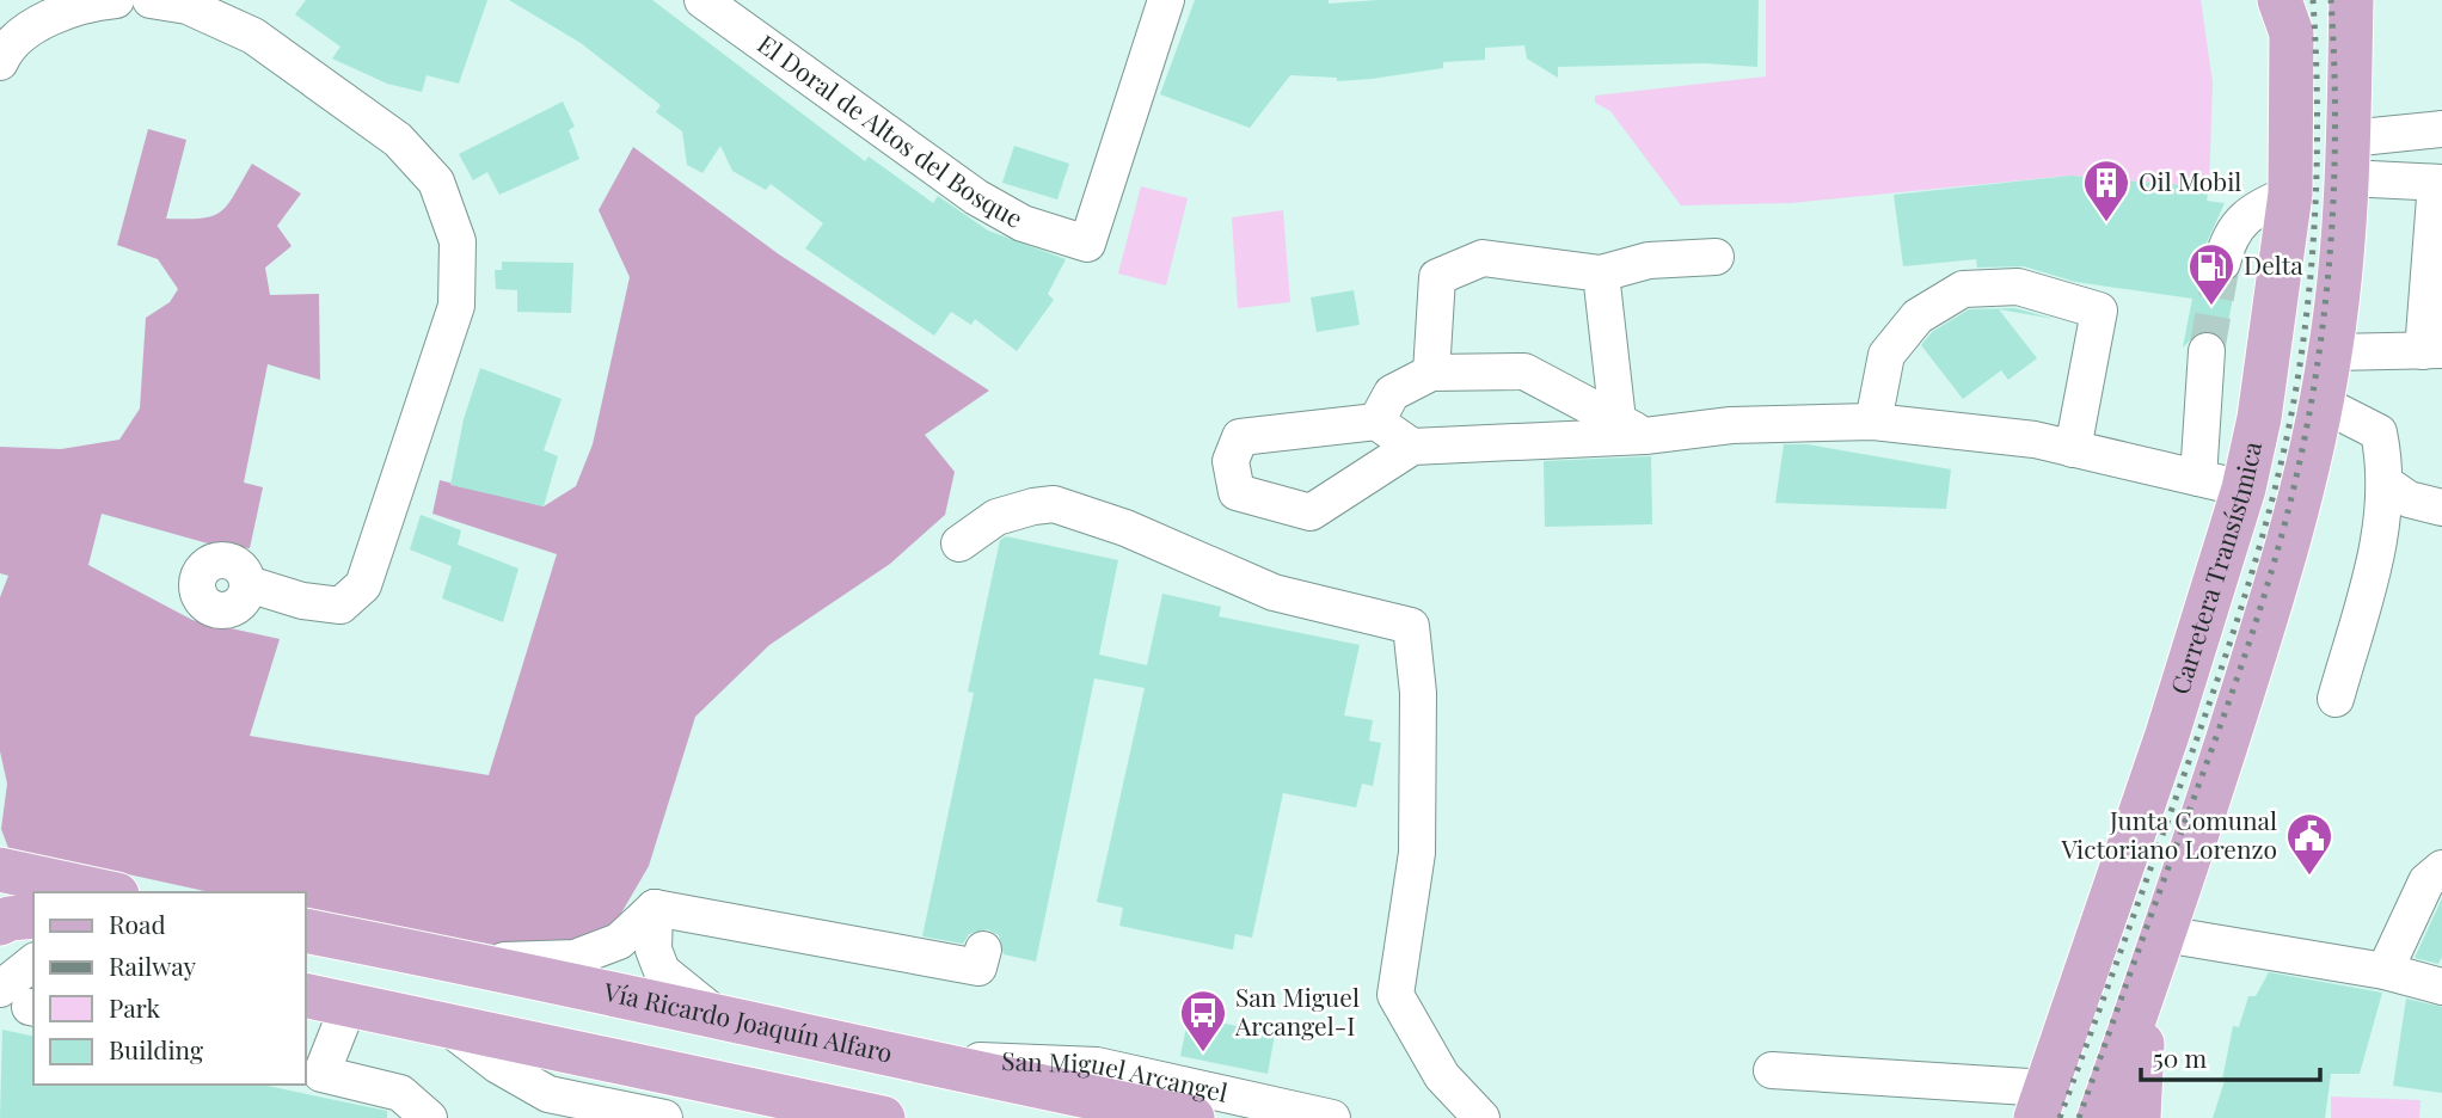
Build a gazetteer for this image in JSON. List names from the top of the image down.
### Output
{
  "streets": {
    "main road": ["Carretera Transístmica", "Vía Ricardo Joaquín Alfaro"],
    "street": ["El Doral de Altos del Bosque", "San Miguel Arcangel"]
  },
  "crossings": [
    ["Vía Ricardo Joaquín Alfaro", "San Miguel Arcangel"]
  ],
  "places": {
    "building": ["Oil Mobil"],
    "fuel station": ["Delta"],
    "public building": ["Junta Comunal Victoriano Lorenzo"],
    "bus stop": ["San Miguel Arcangel-I"]
  },
  "legend": [
    "Road",
    "Railway",
    "Park",
    "Building"
  ],
  "scale_bar": "50 m"
}
